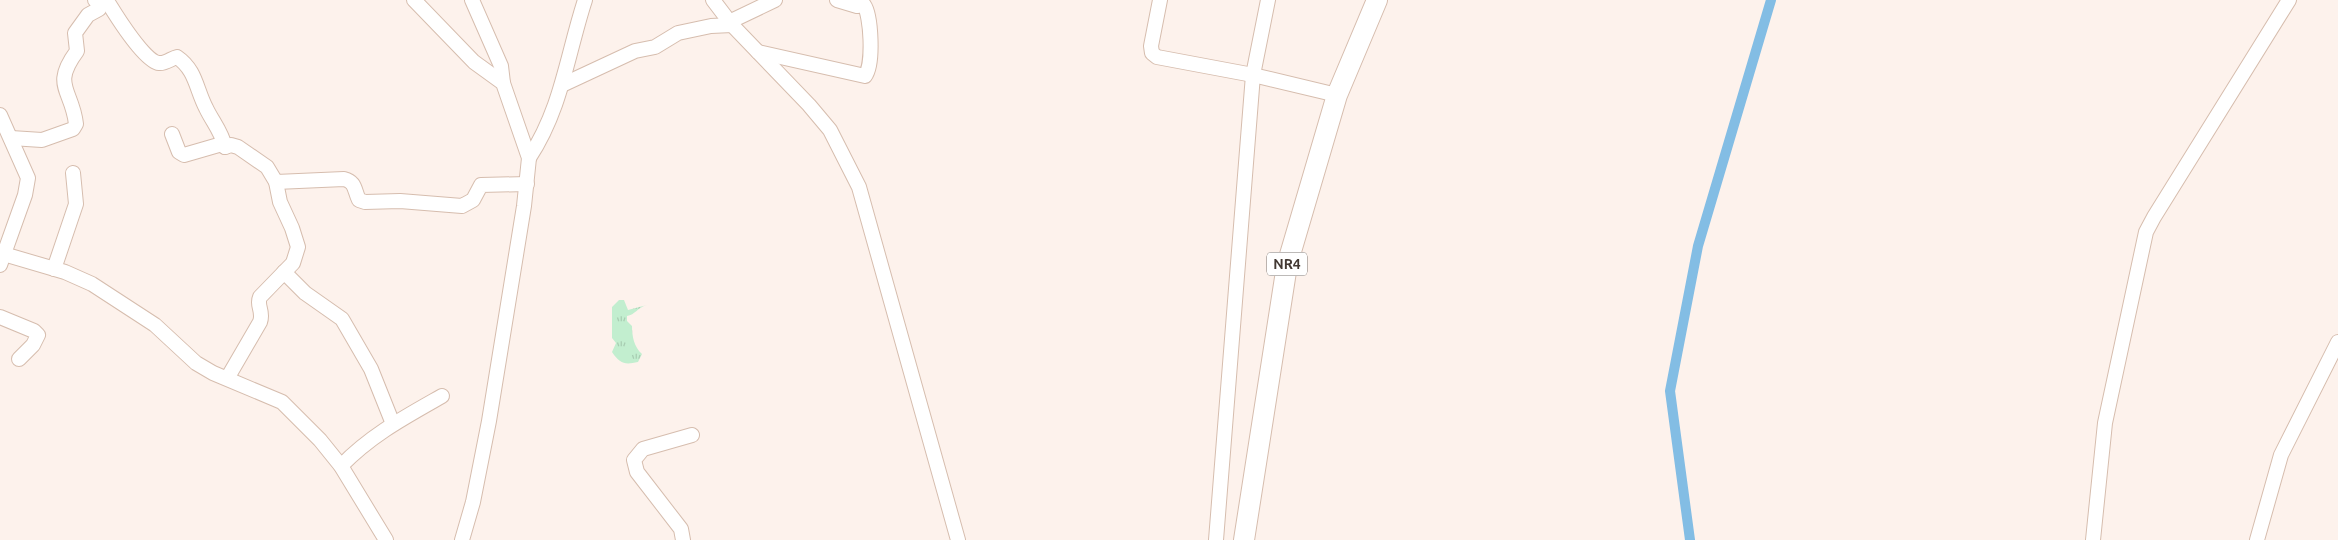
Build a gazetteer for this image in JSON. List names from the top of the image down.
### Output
{
  "streets": {
    "highway": ["NR4"]
  }
}
